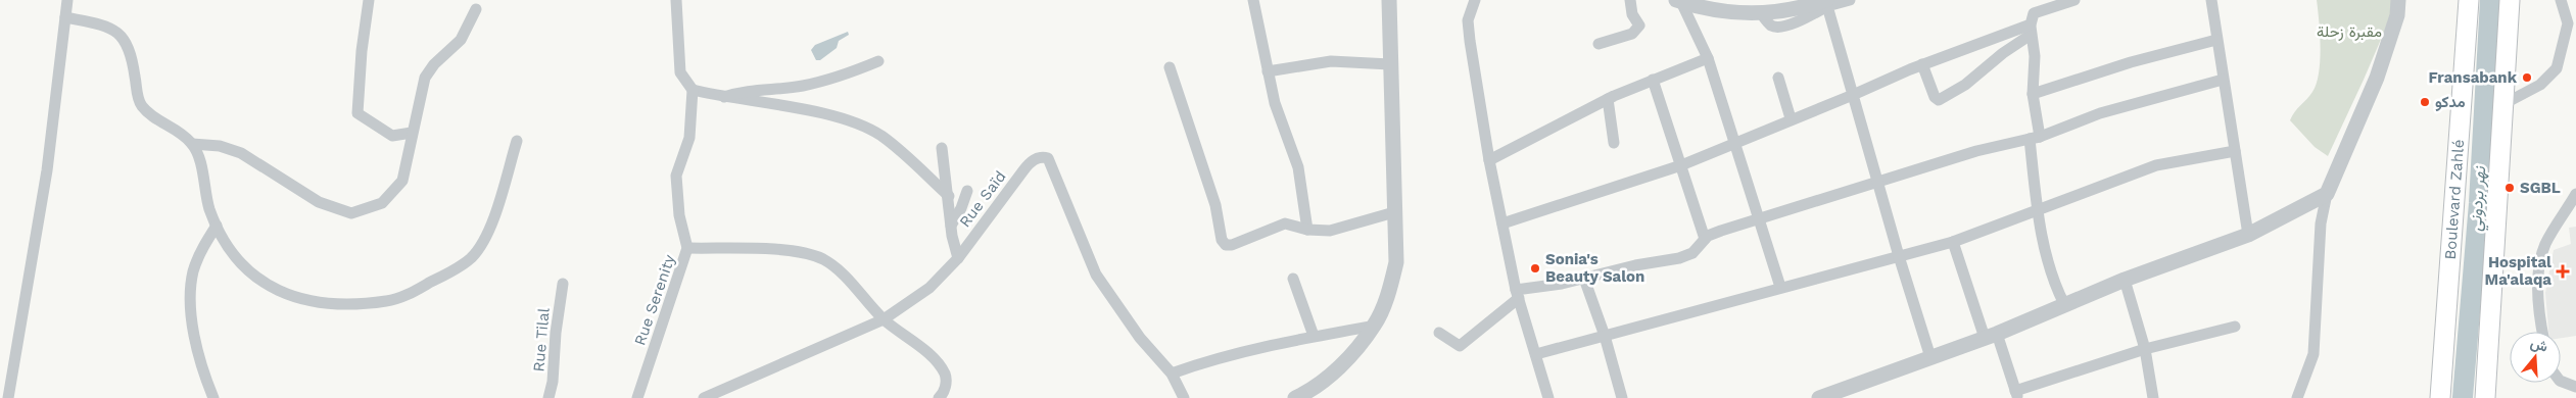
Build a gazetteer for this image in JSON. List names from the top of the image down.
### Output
{
  "streets": {
    "highway": ["Boulevard Zahlé"],
    "street": ["Rue Saïd", "Rue Serenity", "Rue Tilal"]
  },
  "water": ["نهر بردوني"],
  "parks": ["مقبرة زحلة"],
  "places": {
    "other": [
      "Fransabank",
      "مدكو",
      "SGBL",
      "Sonia's Beauty Salon"
    ],
    "health": ["Hospital Ma'alaqa"]
  },
  "north": "top"
}
